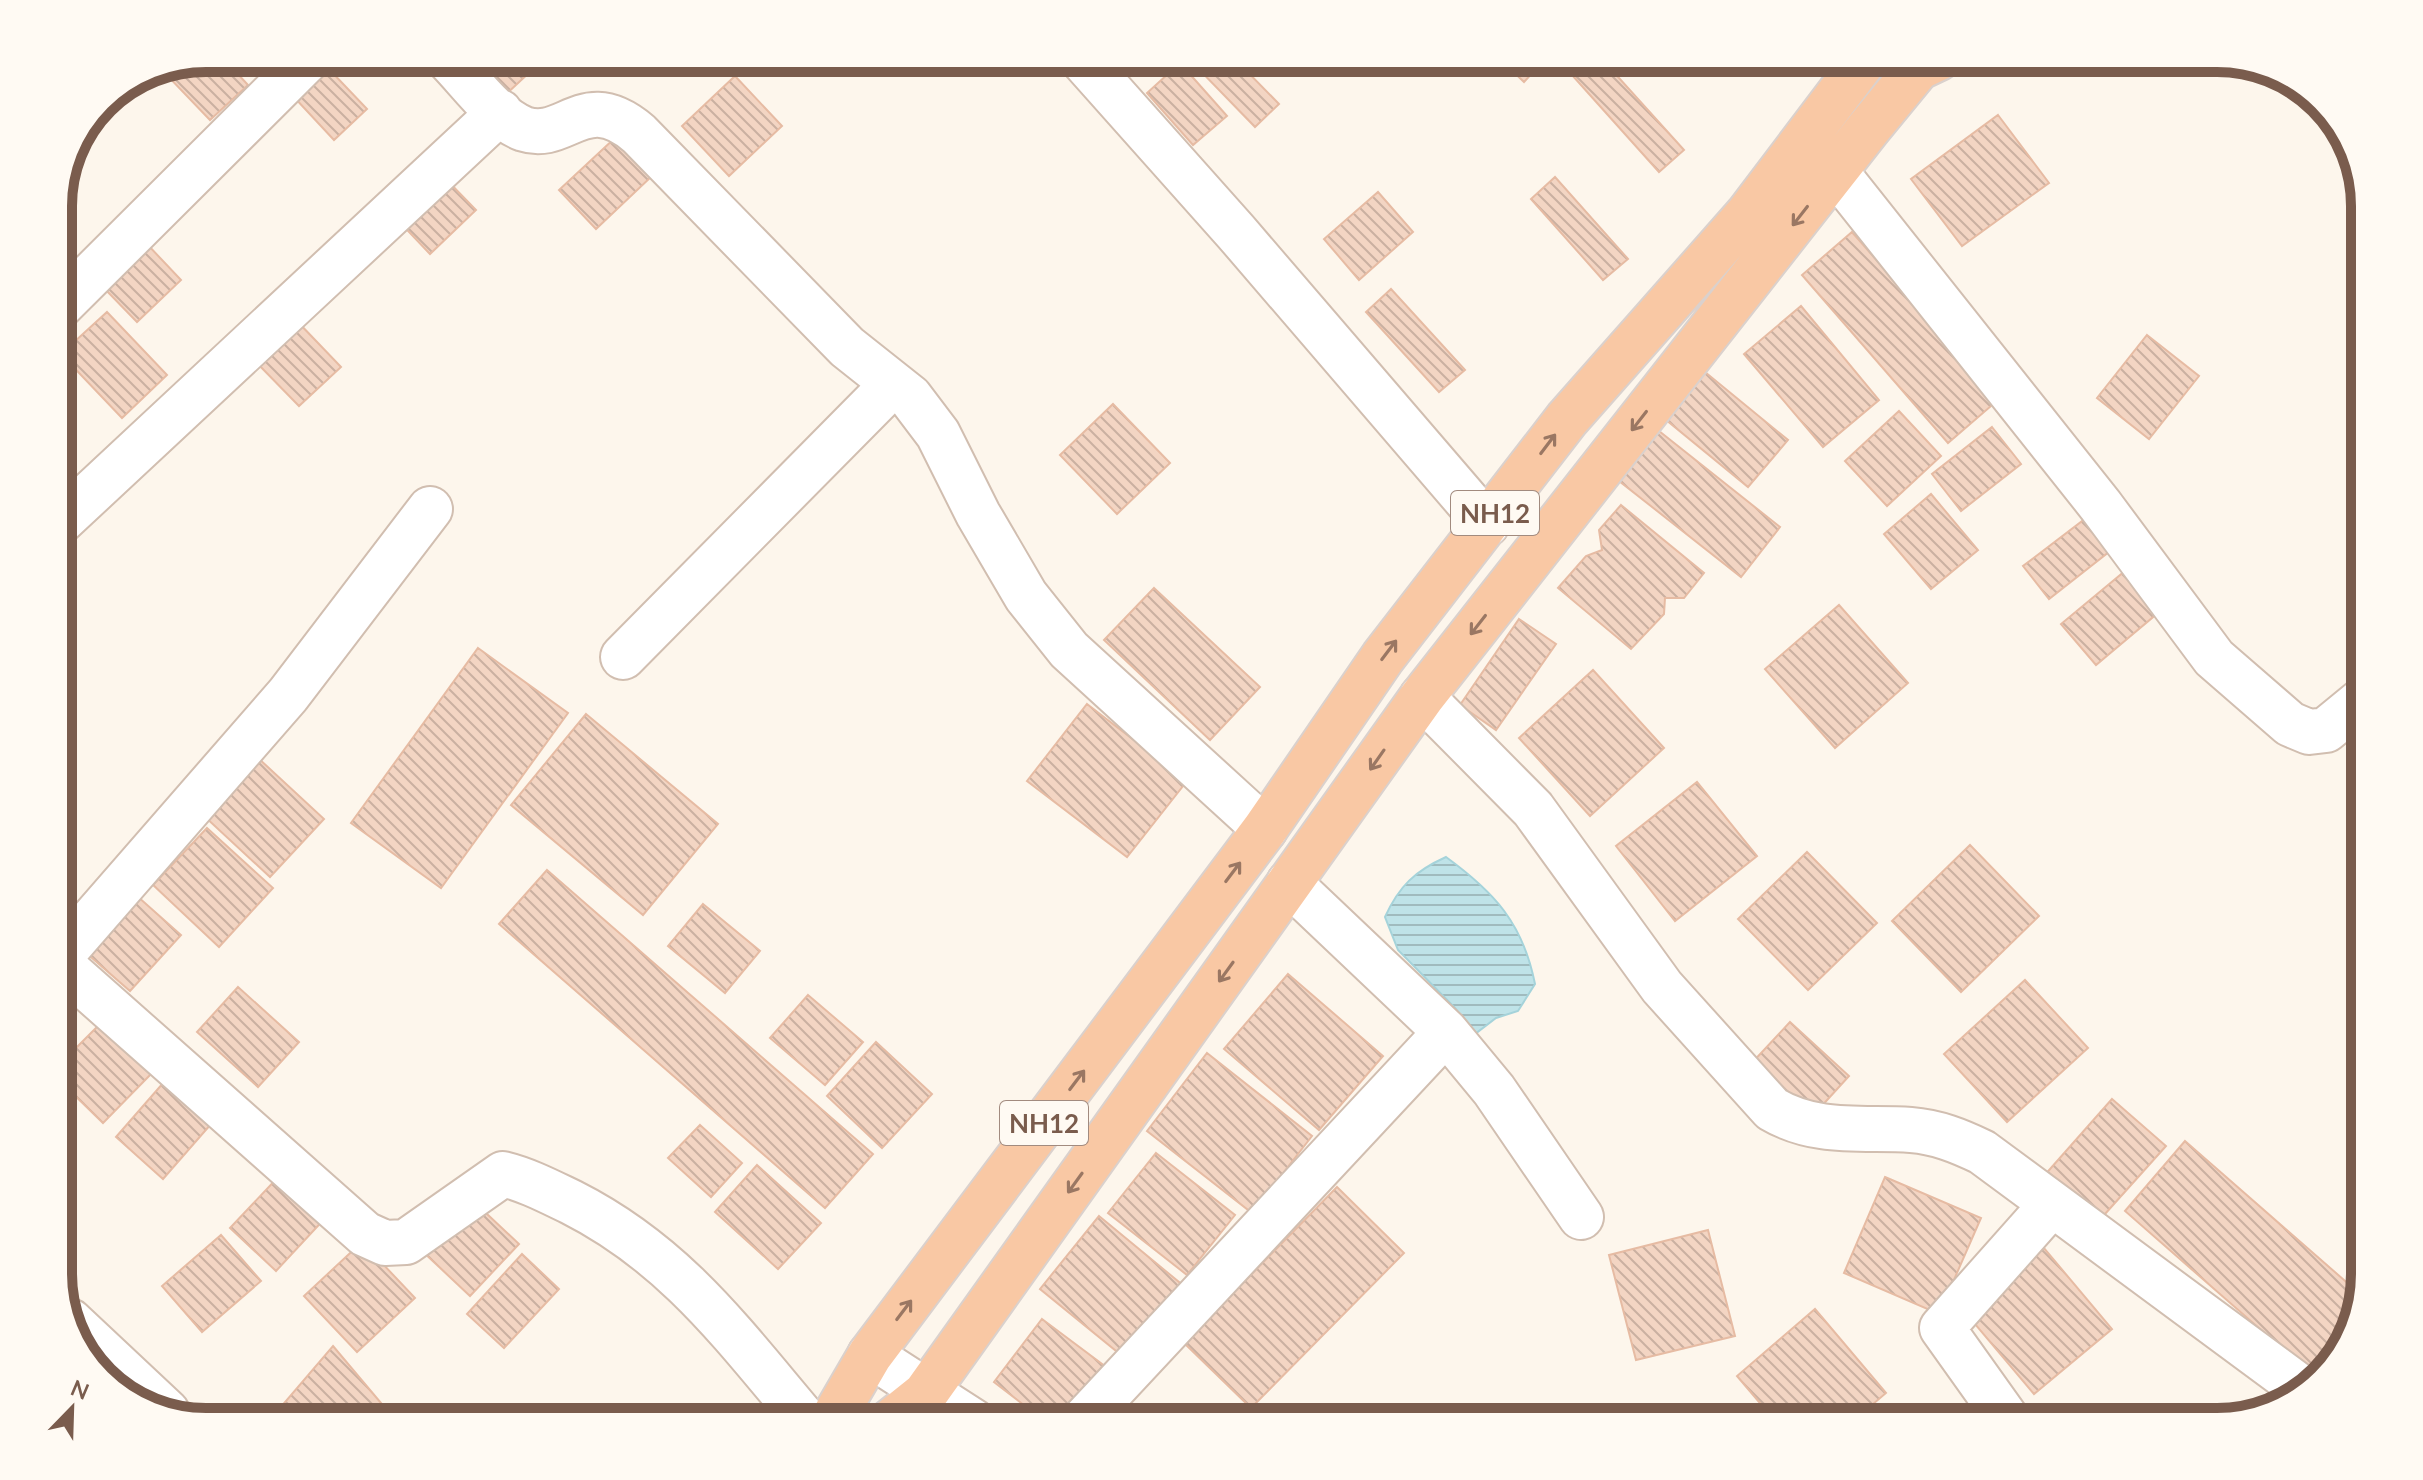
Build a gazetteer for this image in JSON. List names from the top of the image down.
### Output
{
  "streets": {
    "highway": ["NH12"]
  },
  "north": "top right"
}
